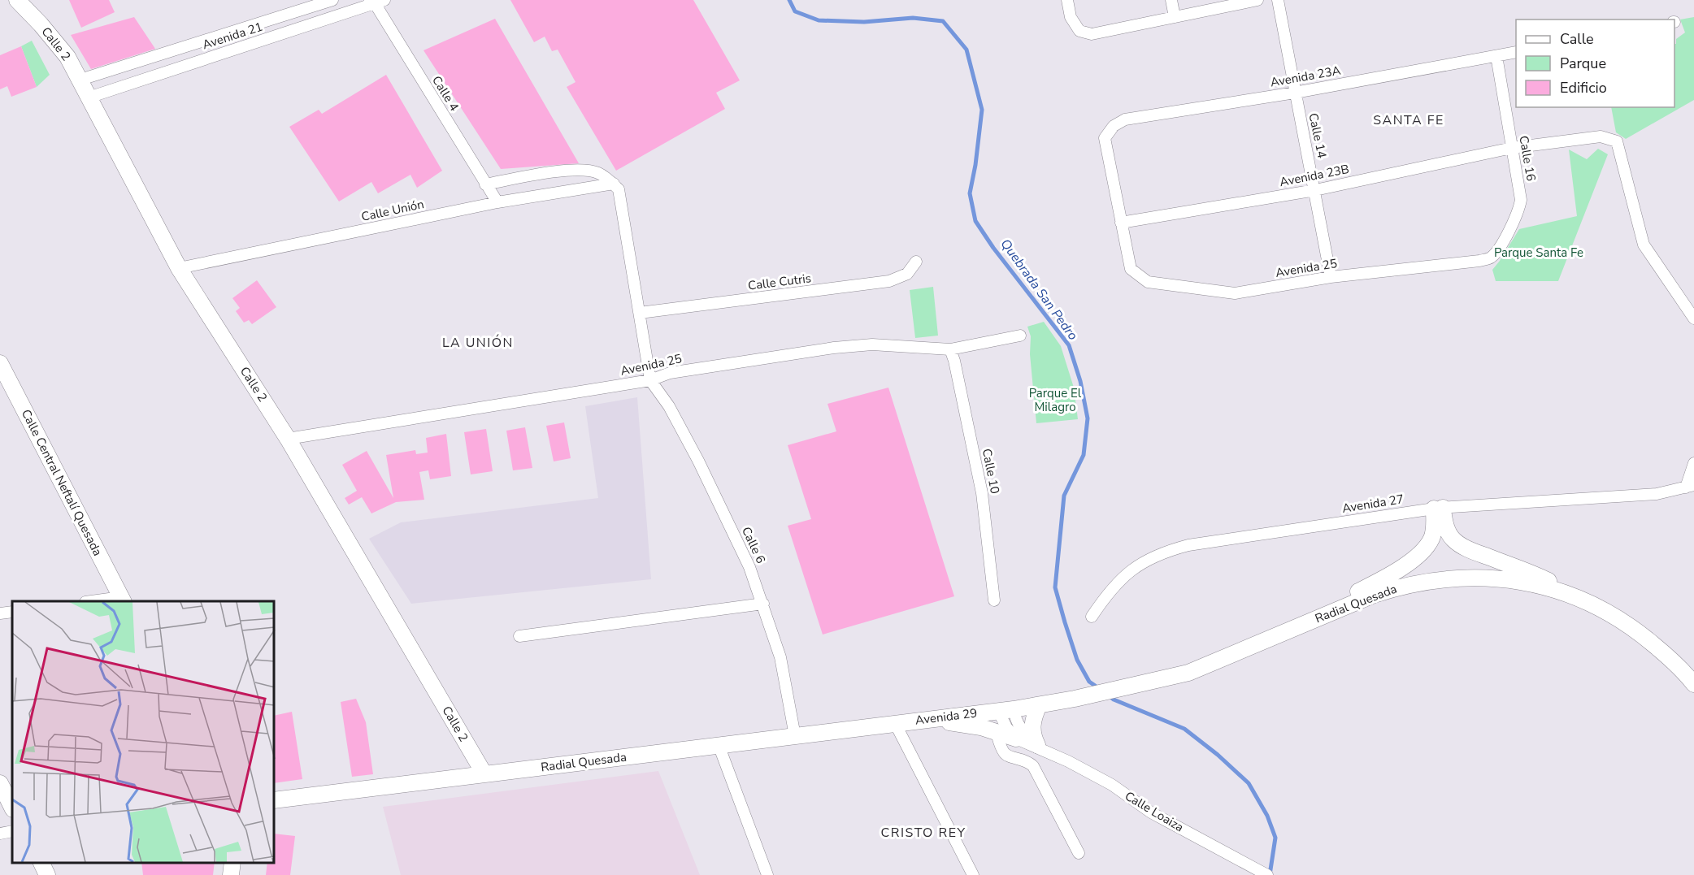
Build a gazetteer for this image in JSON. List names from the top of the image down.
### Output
{
  "streets": {
    "main road": [
      "Calle 2",
      "Calle Central Neftalí Quesada",
      "Radial Quesada",
      "Avenida 29",
      "Calle Loaiza"
    ],
    "street": [
      "Avenida 21",
      "Avenida 23A",
      "Calle 4",
      "Calle 14",
      "Calle 16",
      "Avenida 23B",
      "Calle Unión",
      "Avenida 25",
      "Calle Cutris",
      "Calle 10",
      "Avenida 27",
      "Calle 6"
    ]
  },
  "crossings": [
    ["Avenida 21", "Calle 2"],
    ["Avenida 21", "Calle 4"],
    ["Calle 2", "Calle Unión"],
    ["Calle 2", "Avenida 25"],
    ["Calle 2", "Radial Quesada"],
    ["Avenida 23A", "Calle 14"],
    ["Avenida 23A", "Calle 16"],
    ["Avenida 23A", "Avenida 23B"],
    ["Avenida 23A", "Avenida 25"],
    ["Calle 4", "Calle Unión"],
    ["Calle 14", "Avenida 23B"],
    ["Calle 14", "Avenida 25"],
    ["Calle 16", "Avenida 23B"],
    ["Calle 16", "Avenida 25"],
    ["Avenida 23B", "Avenida 25"],
    ["Avenida 25", "Calle 10"],
    ["Avenida 25", "Calle 6"],
    ["Calle 6", "Radial Quesada"],
    ["Radial Quesada", "Avenida 29"],
    ["Radial Quesada", "Calle Loaiza"],
    ["Avenida 29", "Calle Loaiza"]
  ],
  "districts": ["SANTA FE", "LA UNIÓN", "CRISTO REY"],
  "water": ["Quebrada San Pedro"],
  "parks": ["Parque Santa Fe", "Parque El Milagro"],
  "legend": ["Calle", "Parque", "Edificio"]
}
